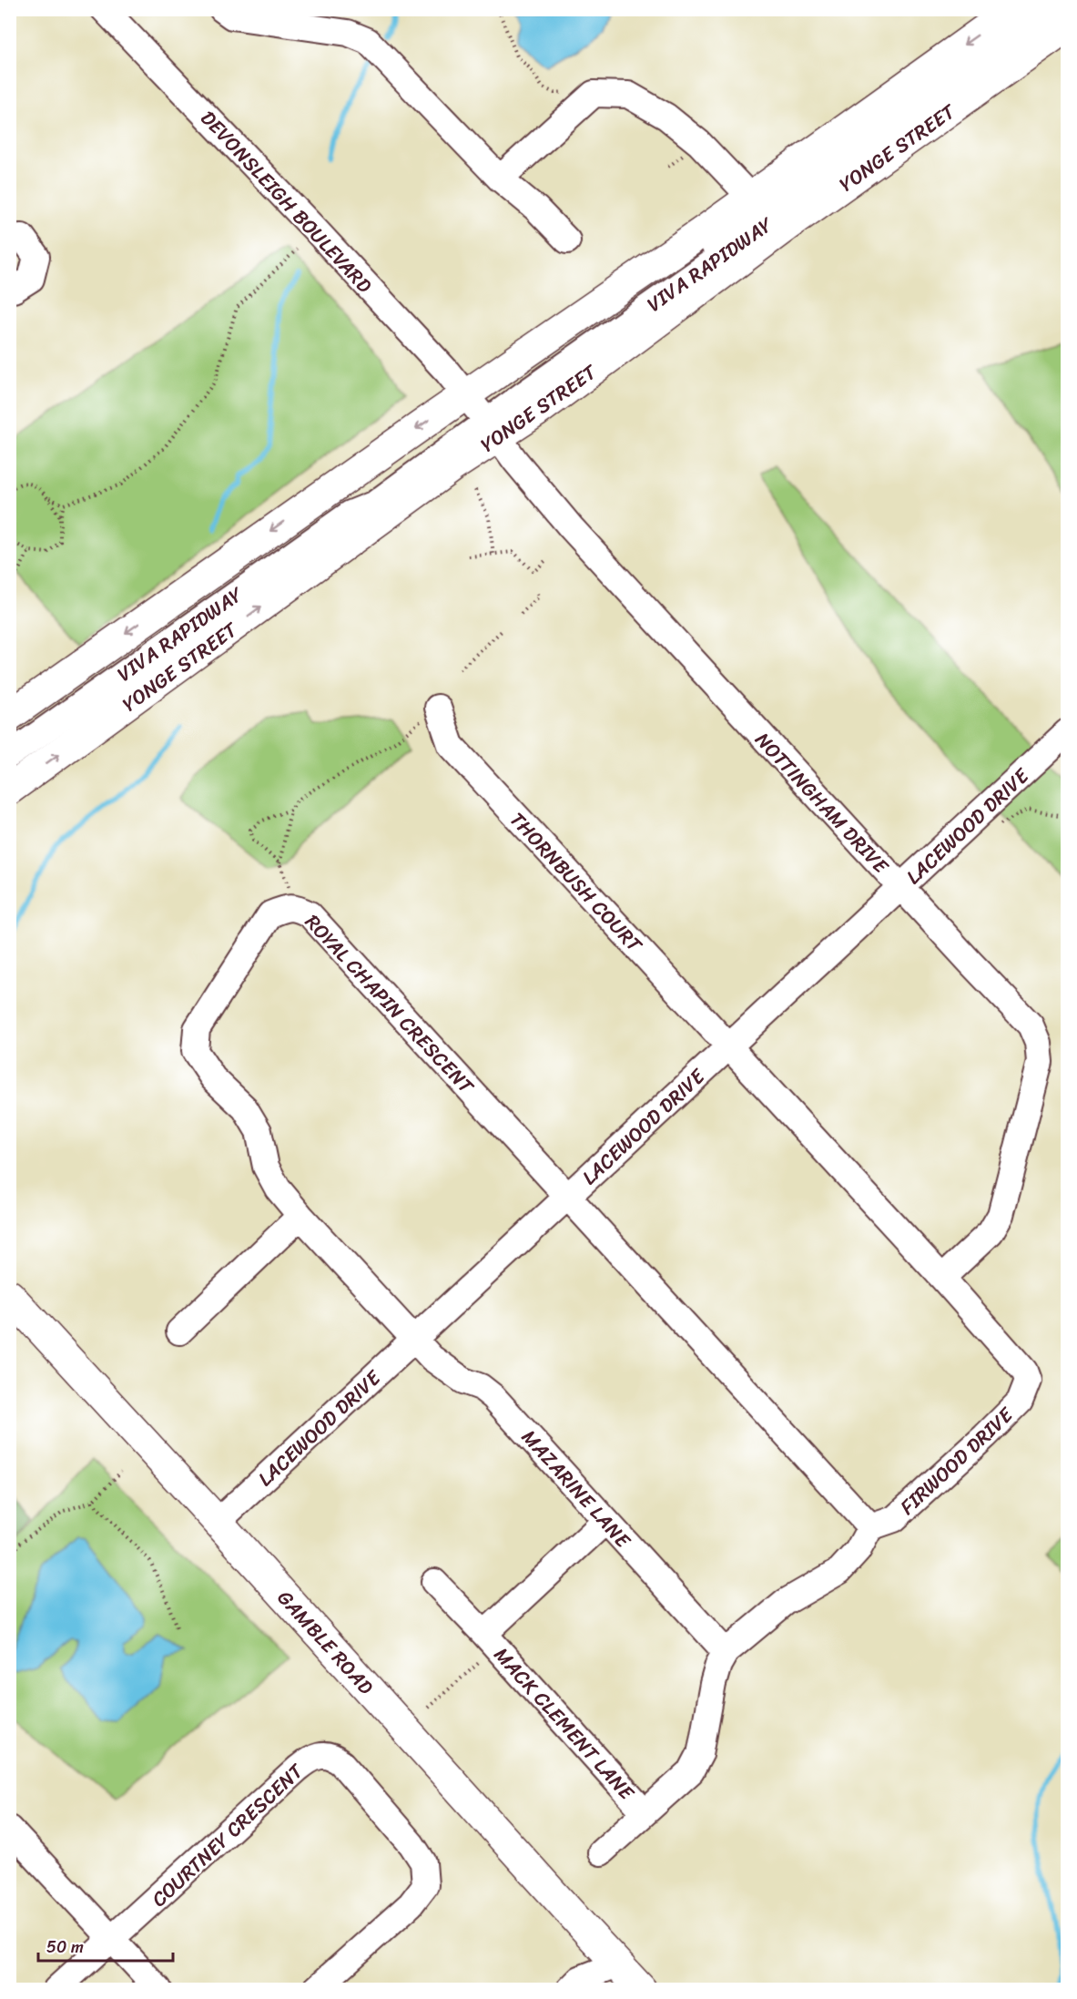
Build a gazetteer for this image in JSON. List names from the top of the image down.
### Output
{
  "streets": {
    "main road": ["YONGE STREET", "GAMBLE ROAD"],
    "street": [
      "DEVONSLEIGH BOULEVARD",
      "VIVA RAPIDWAY",
      "NOTTINGHAM DRIVE",
      "LACEWOOD DRIVE",
      "THORNBUSH COURT",
      "ROYAL CHAPIN CRESCENT",
      "FIRWOOD DRIVE",
      "MAZARINE LANE",
      "MACK CLEMENT LANE",
      "COURTNEY CRESCENT"
    ]
  },
  "crossings": [
    ["YONGE STREET", "DEVONSLEIGH BOULEVARD"],
    ["YONGE STREET", "VIVA RAPIDWAY"],
    ["YONGE STREET", "NOTTINGHAM DRIVE"],
    ["DEVONSLEIGH BOULEVARD", "VIVA RAPIDWAY"],
    ["DEVONSLEIGH BOULEVARD", "NOTTINGHAM DRIVE"],
    ["VIVA RAPIDWAY", "NOTTINGHAM DRIVE"],
    ["NOTTINGHAM DRIVE", "LACEWOOD DRIVE"],
    ["NOTTINGHAM DRIVE", "FIRWOOD DRIVE"],
    ["LACEWOOD DRIVE", "THORNBUSH COURT"],
    ["LACEWOOD DRIVE", "ROYAL CHAPIN CRESCENT"],
    ["LACEWOOD DRIVE", "FIRWOOD DRIVE"],
    ["LACEWOOD DRIVE", "MAZARINE LANE"],
    ["LACEWOOD DRIVE", "GAMBLE ROAD"],
    ["THORNBUSH COURT", "FIRWOOD DRIVE"],
    ["ROYAL CHAPIN CRESCENT", "MAZARINE LANE"],
    ["FIRWOOD DRIVE", "MACK CLEMENT LANE"],
    ["MAZARINE LANE", "MACK CLEMENT LANE"]
  ],
  "scale_bar": "50 m"
}
